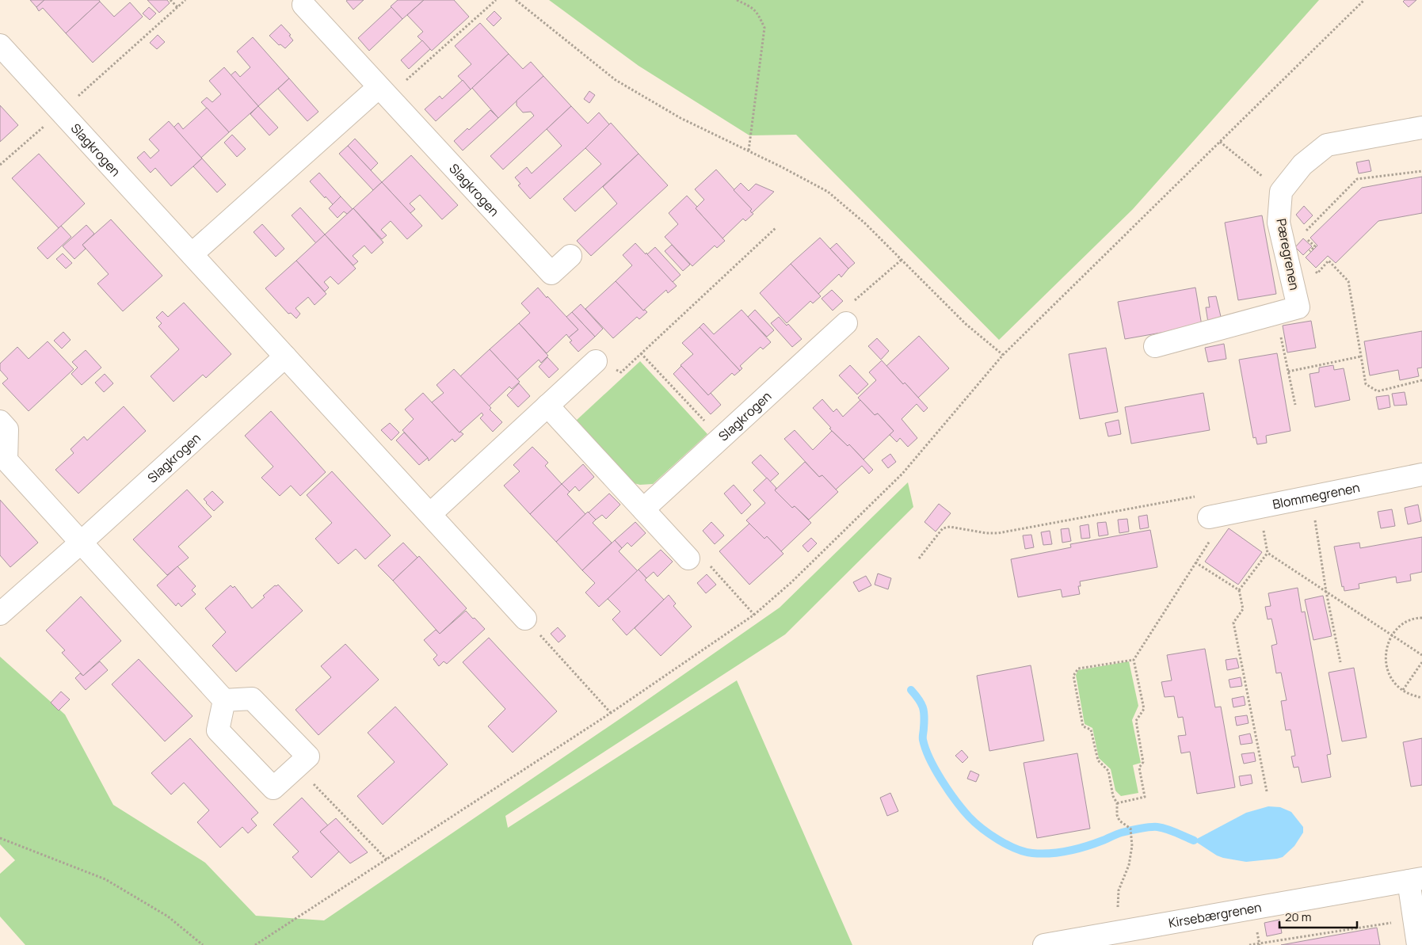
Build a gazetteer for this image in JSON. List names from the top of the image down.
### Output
{
  "streets": {
    "street": [
      "Slagkrogen",
      "Pæregrenen",
      "Blommegrenen",
      "Kirsebærgrenen"
    ]
  },
  "scale_bar": "20 m"
}
